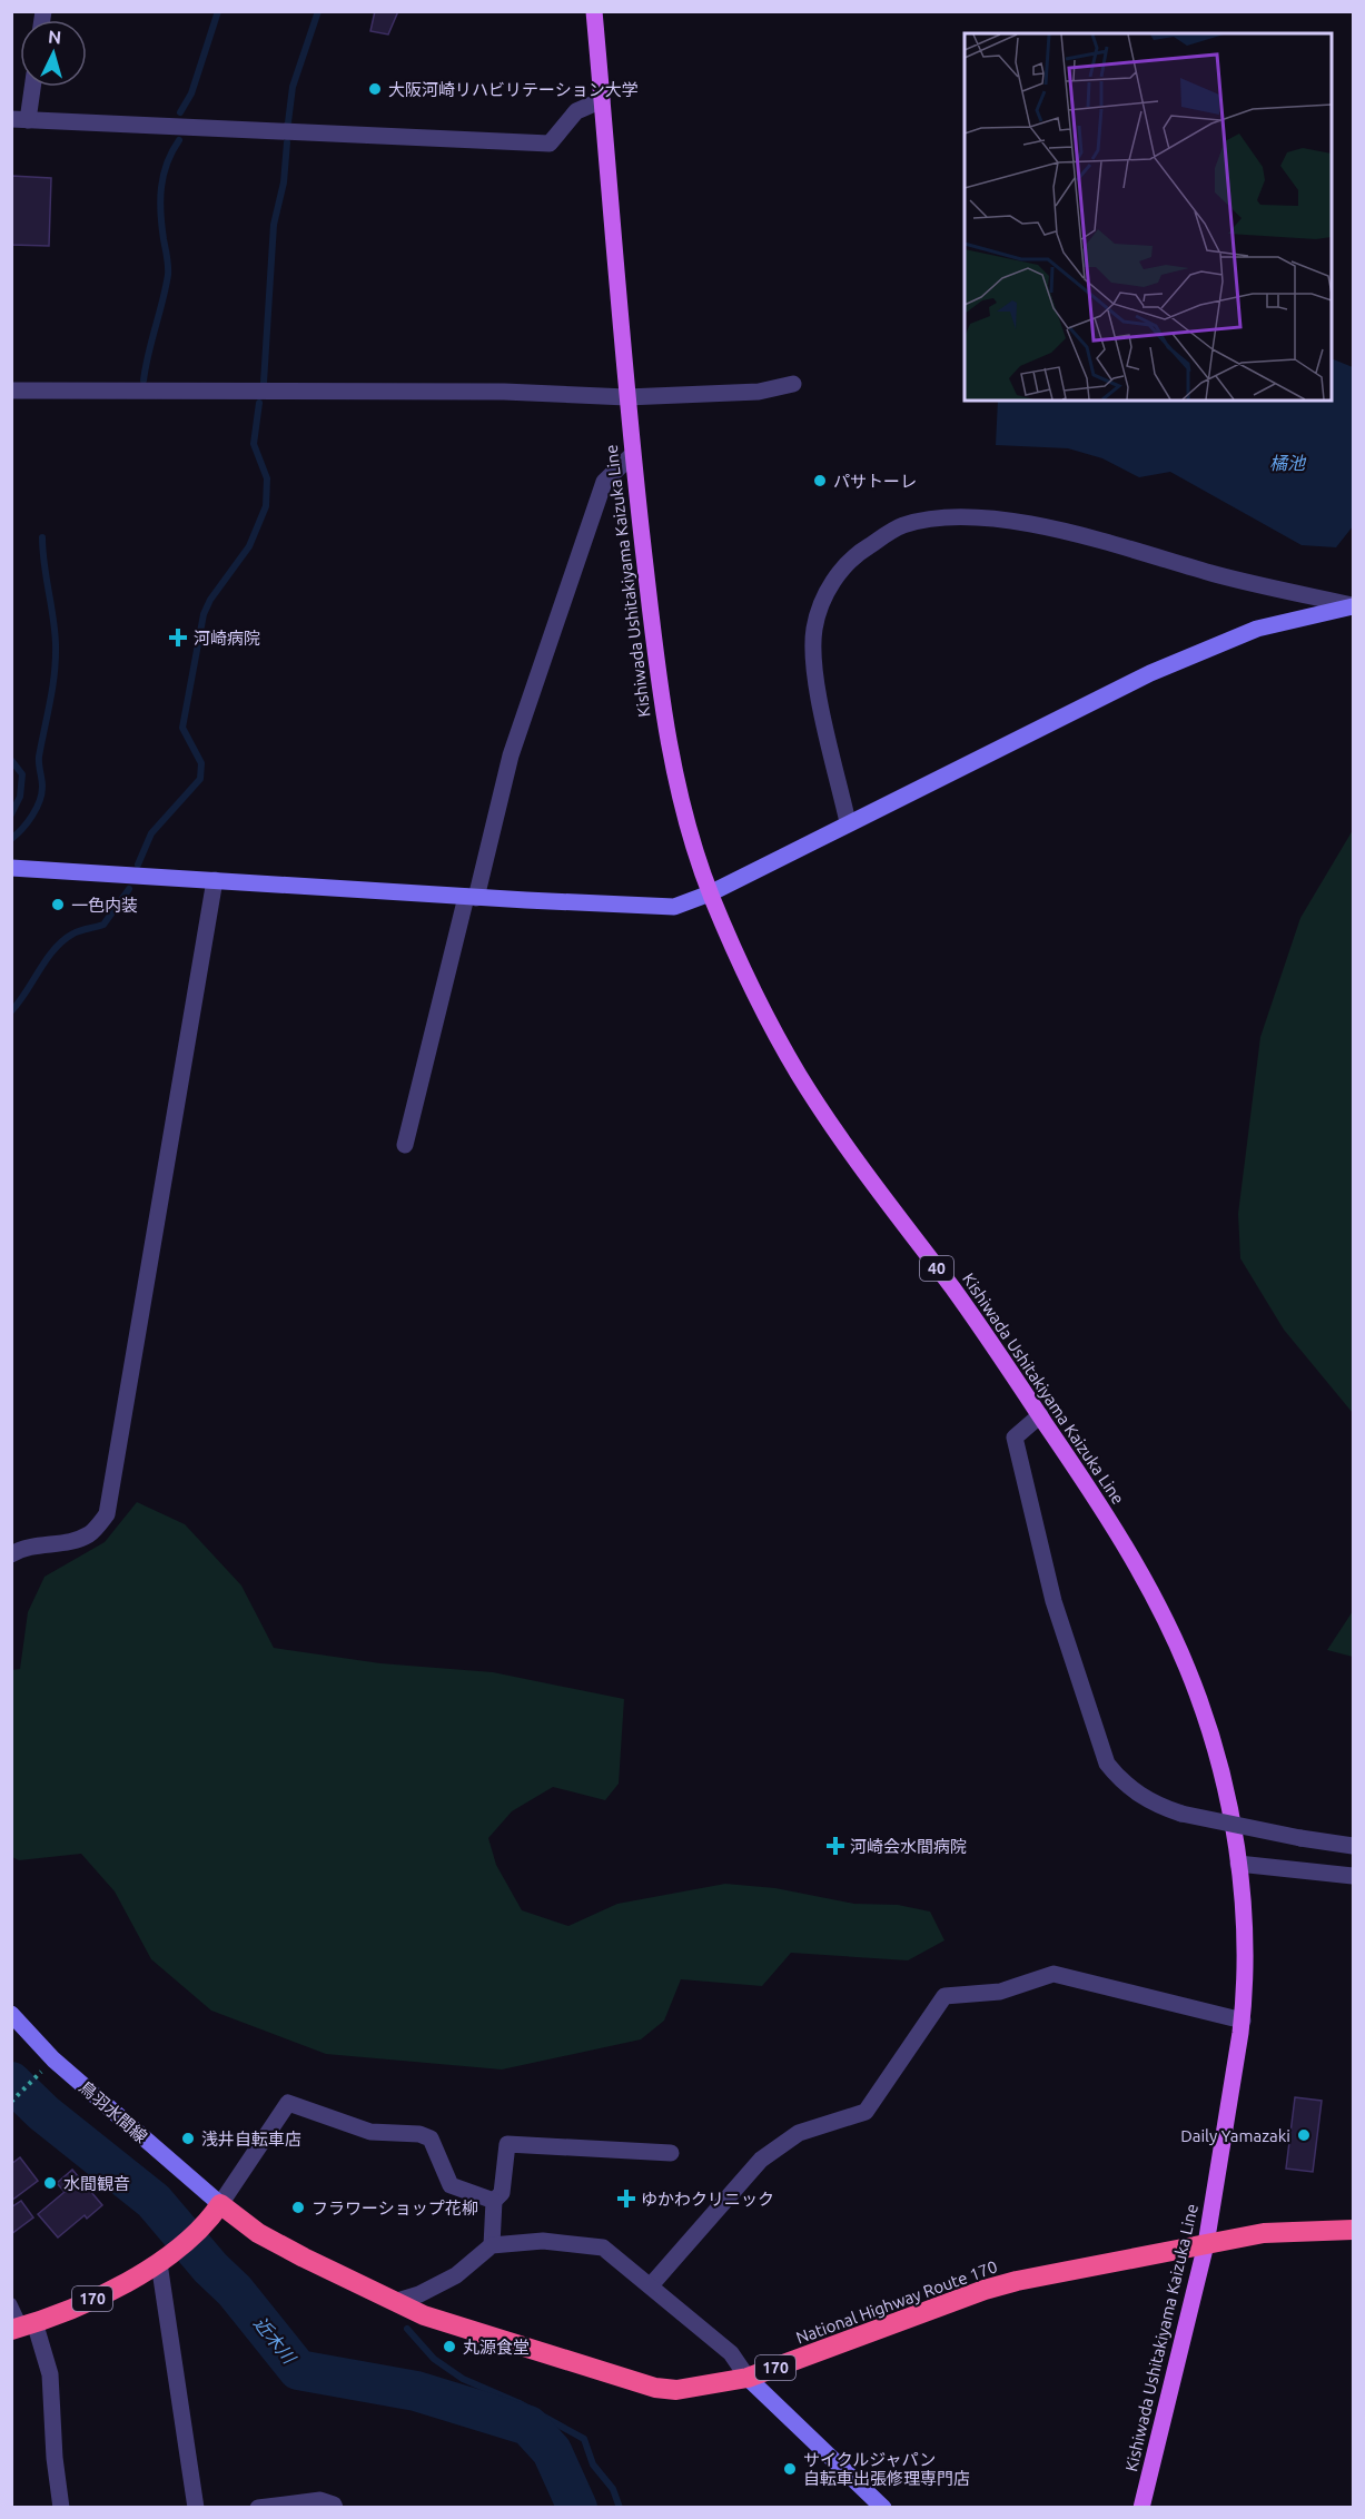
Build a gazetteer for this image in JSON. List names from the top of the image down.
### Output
{
  "streets": {
    "highway": ["170", "National Highway Route 170"],
    "main road": ["Kishiwada Ushitakiyama Kaizuka Line", "40"],
    "street": ["鳥羽水間線"]
  },
  "crossings": [
    ["Kishiwada Ushitakiyama Kaizuka Line", "National Highway Route 170"],
    ["鳥羽水間線", "170"],
    ["鳥羽水間線", "National Highway Route 170"],
    ["170", "National Highway Route 170"]
  ],
  "water": ["橘池", "近木川"],
  "places": {
    "other": [
      "大阪河崎リハビリテーション大学",
      "パサトーレ",
      "一色内装",
      "Daily Yamazaki",
      "浅井自転車店",
      "水間観音",
      "フラワーショップ花柳",
      "丸源食堂",
      "サイクルジャパン 自転車出張修理専門店"
    ],
    "health": ["河崎病院", "河崎会水間病院", "ゆかわクリニック"]
  },
  "north": "top"
}
